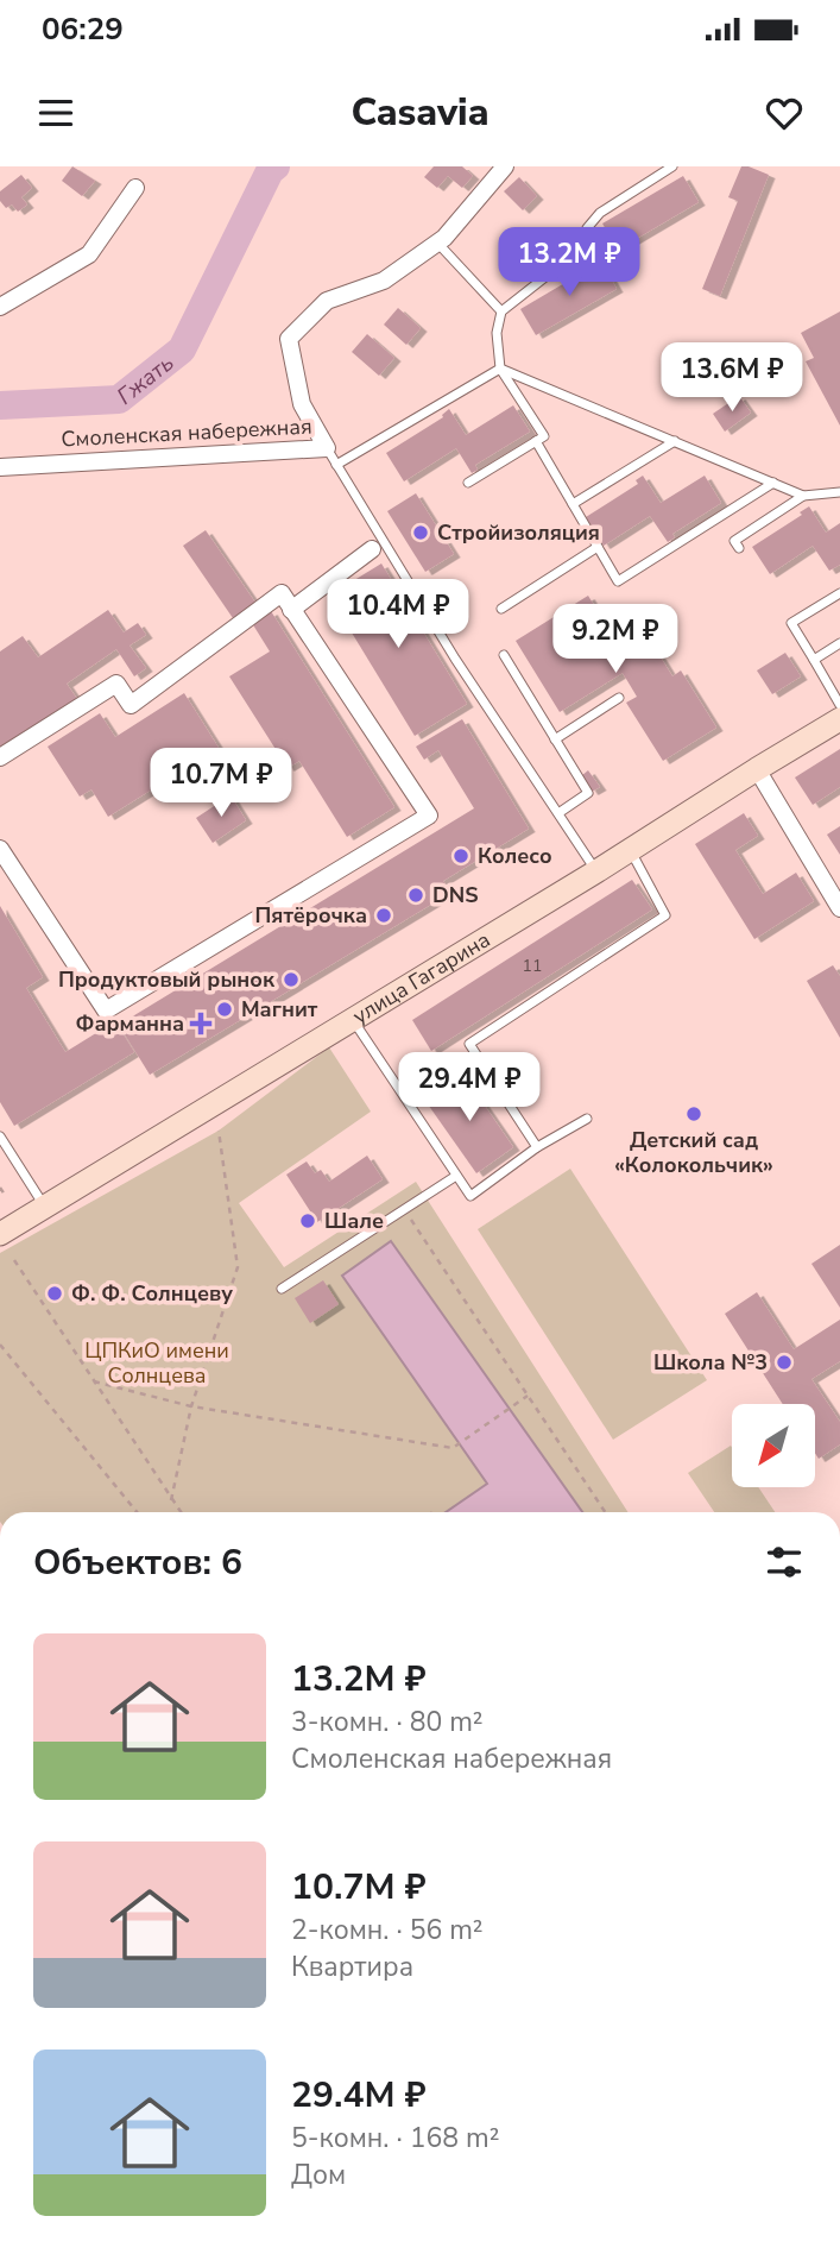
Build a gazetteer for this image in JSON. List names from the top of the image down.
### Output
{
  "streets": {
    "main road": ["улица Гагарина"],
    "street": ["Смоленская набережная"]
  },
  "water": ["Гжать"],
  "parks": ["ЦПКиО имени Солнцева"],
  "places": {
    "other": [
      "Стройизоляция",
      "Колесо",
      "DNS",
      "Пятёрочка",
      "Продуктовый рынок",
      "Магнит",
      "Детский сад «Колокольчик»",
      "Шале",
      "Ф. Ф. Солнцеву",
      "Школа №3"
    ],
    "health": ["Фарманна"]
  },
  "house_numbers": ["11"],
  "north": "bottom left",
  "page": {
    "status": "06:29",
    "header": "Casavia",
    "price": [
      "13.2M ₽",
      "13.6M ₽",
      "10.4M ₽",
      "9.2M ₽",
      "10.7M ₽",
      "29.4M ₽"
    ],
    "heading": "Объектов: 6",
    "list": [
      {
        "name": "13.2M ₽",
        "note": "3-комн. · 80 m² · Смоленская набережная"
      },
      {
        "name": "10.7M ₽",
        "note": "2-комн. · 56 m² · Квартира"
      },
      {
        "name": "29.4M ₽",
        "note": "5-комн. · 168 m² · Дом"
      }
    ]
  }
}
